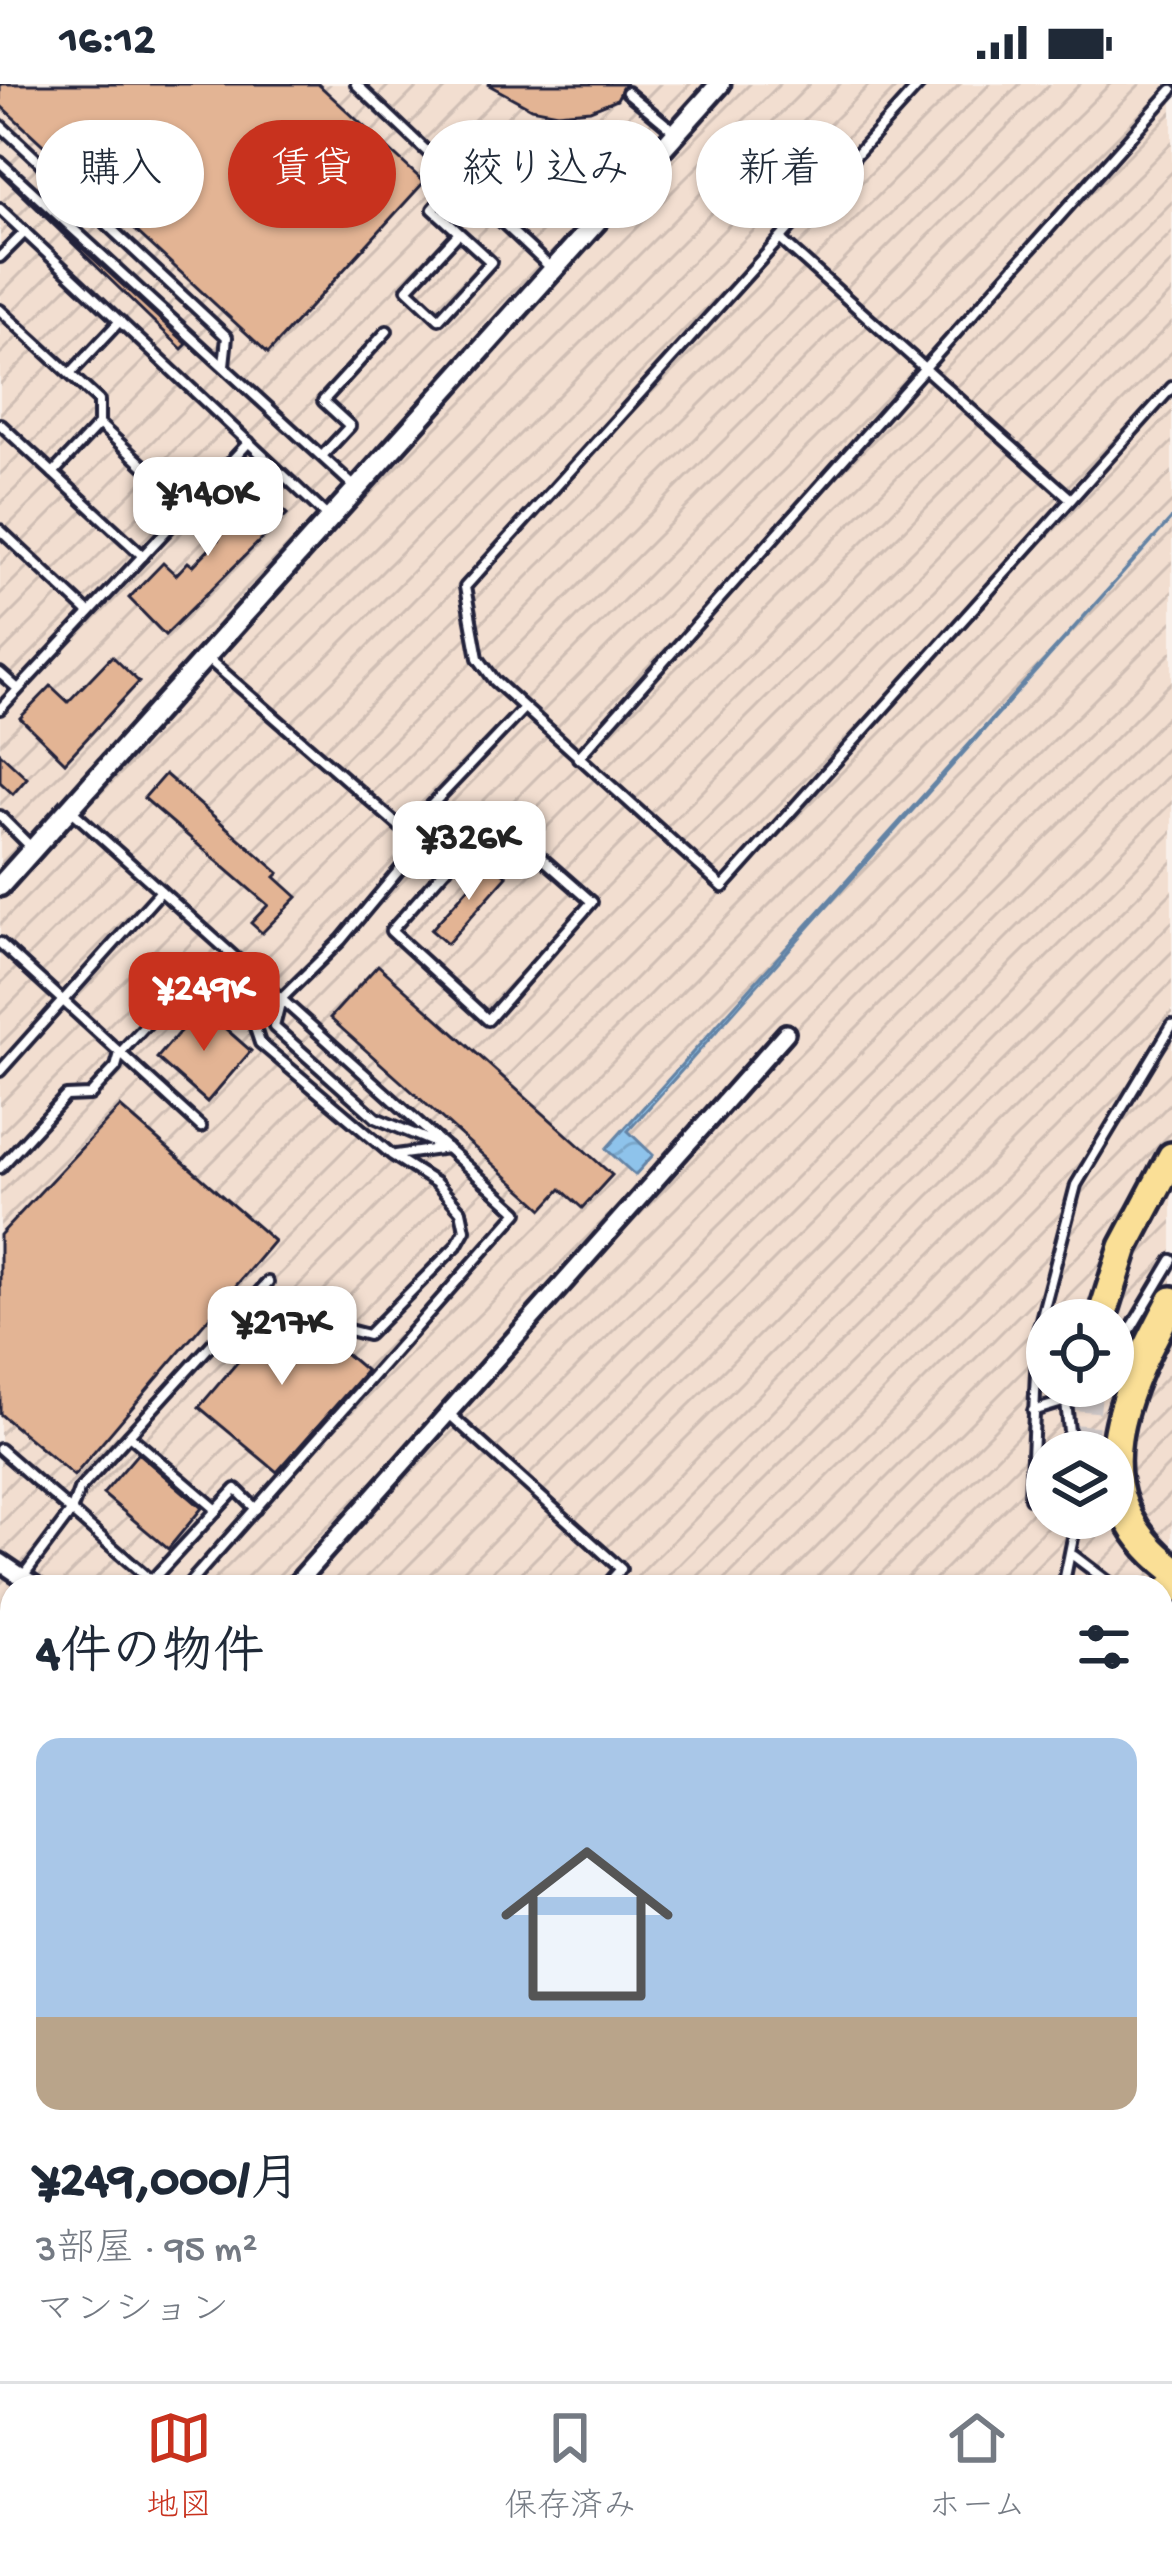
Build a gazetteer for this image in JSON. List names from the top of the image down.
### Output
{
  "page": {
    "status": "16:12",
    "chip": [
      "購入",
      "賃貸",
      "絞り込み",
      "新着"
    ],
    "price": [
      "¥140K",
      "¥326K",
      "¥249K",
      "¥217K"
    ],
    "heading": "4件の物件",
    "list": [
      {
        "name": "¥249,000/月",
        "note": "3部屋 · 95 m² · マンション"
      }
    ],
    "tabs": ["地図", "保存済み", "ホーム"]
  }
}
